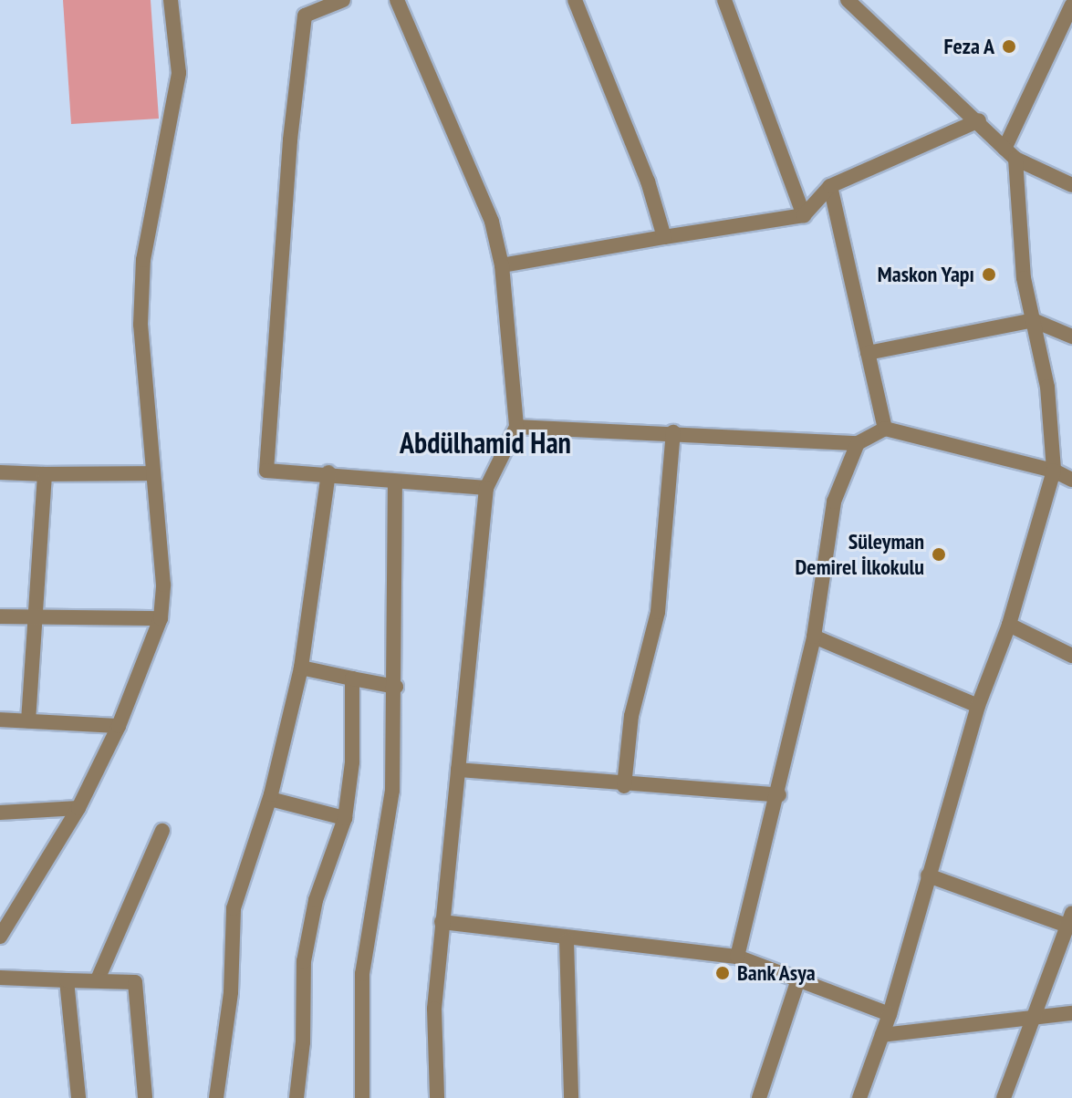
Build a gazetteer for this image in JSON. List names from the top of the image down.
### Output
{
  "districts": ["Abdülhamid Han"],
  "places": [
    "Feza A",
    "Maskon Yapı",
    "Süleyman Demirel İlkokulu",
    "Bank Asya"
  ]
}
